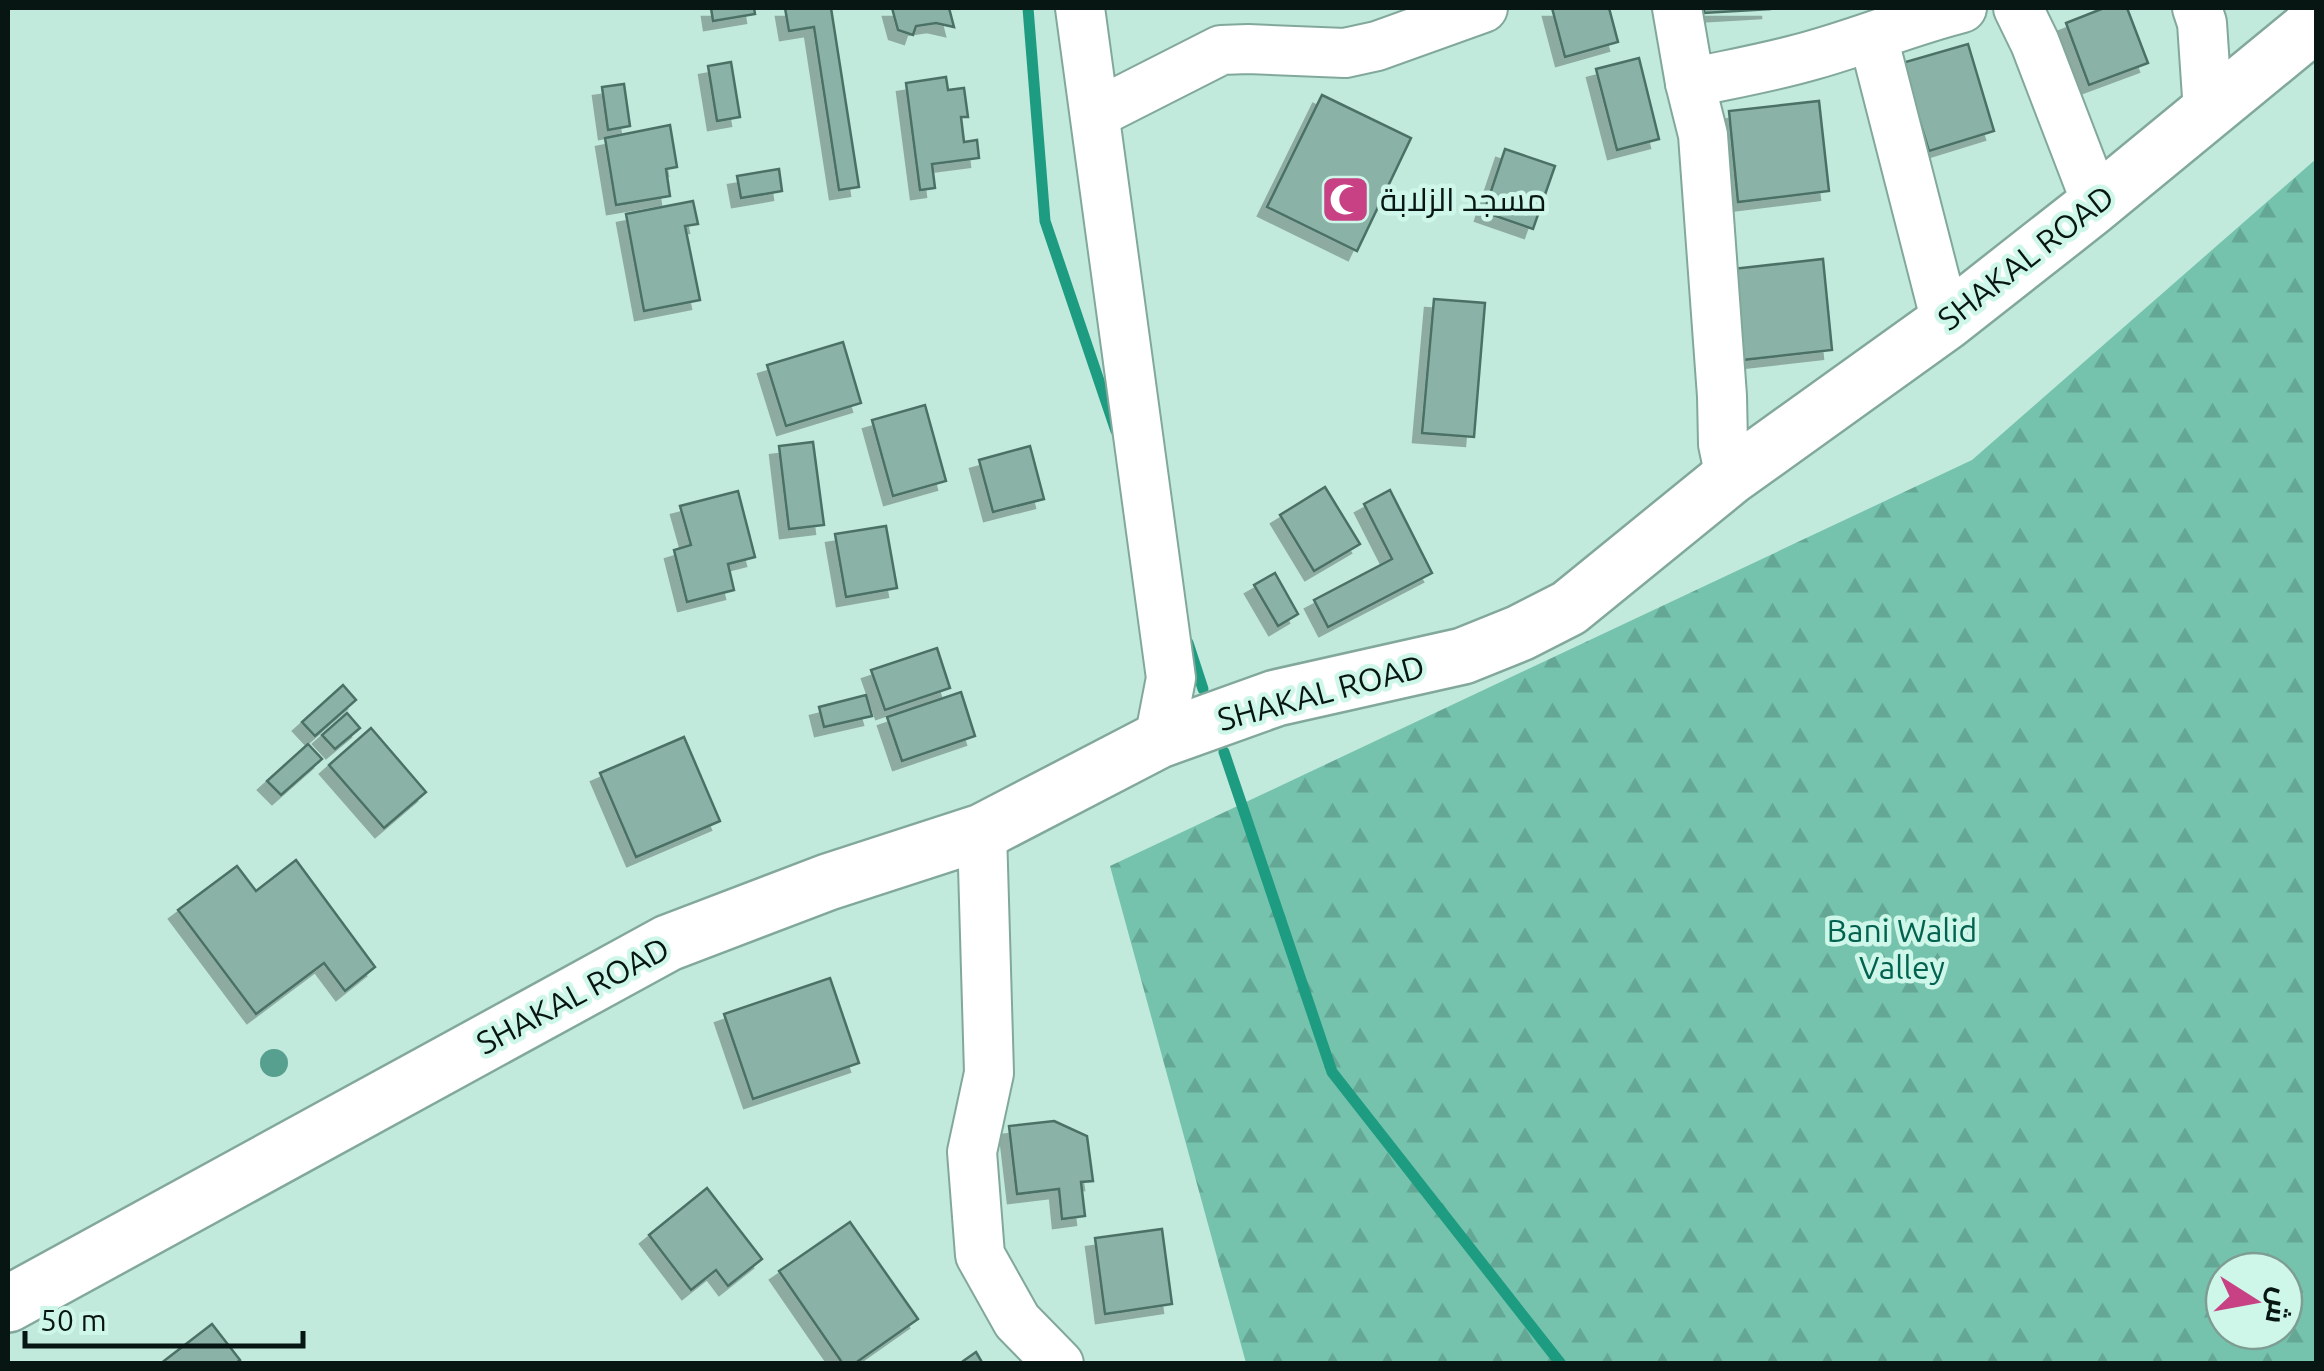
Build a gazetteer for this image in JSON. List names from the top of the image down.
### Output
{
  "streets": {
    "main road": ["SHAKAL ROAD"]
  },
  "parks": ["Bani Walid Valley"],
  "places": {
    "mosque": ["مسجد الزلابة"]
  },
  "scale_bar": "50 m",
  "north": "right"
}
